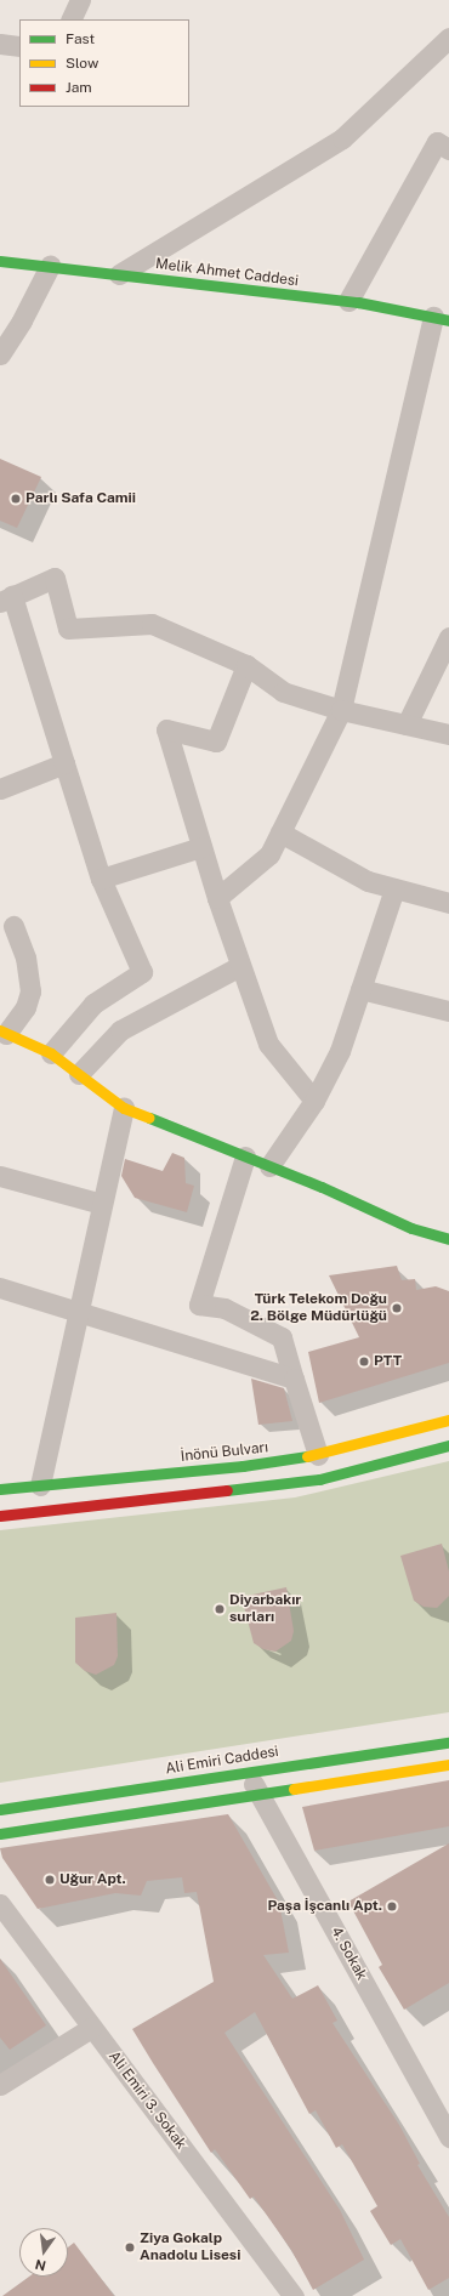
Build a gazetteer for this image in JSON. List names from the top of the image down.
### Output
{
  "streets": {
    "main road": ["Melik Ahmet Caddesi", "İnönü Bulvarı", "Ali Emiri Caddesi"],
    "street": ["4. Sokak", "Ali Emiri 3. Sokak"]
  },
  "crossings": [
    ["Ali Emiri Caddesi", "4. Sokak"]
  ],
  "places": [
    "Parlı Safa Camii",
    "Türk Telekom Doğu 2. Bölge Müdürlüğü",
    "PTT",
    "Diyarbakır surları",
    "Uğur Apt.",
    "Paşa İşcanlı Apt.",
    "Ziya Gokalp Anadolu Lisesi"
  ],
  "legend": ["Fast", "Slow", "Jam"],
  "north": "bottom"
}
